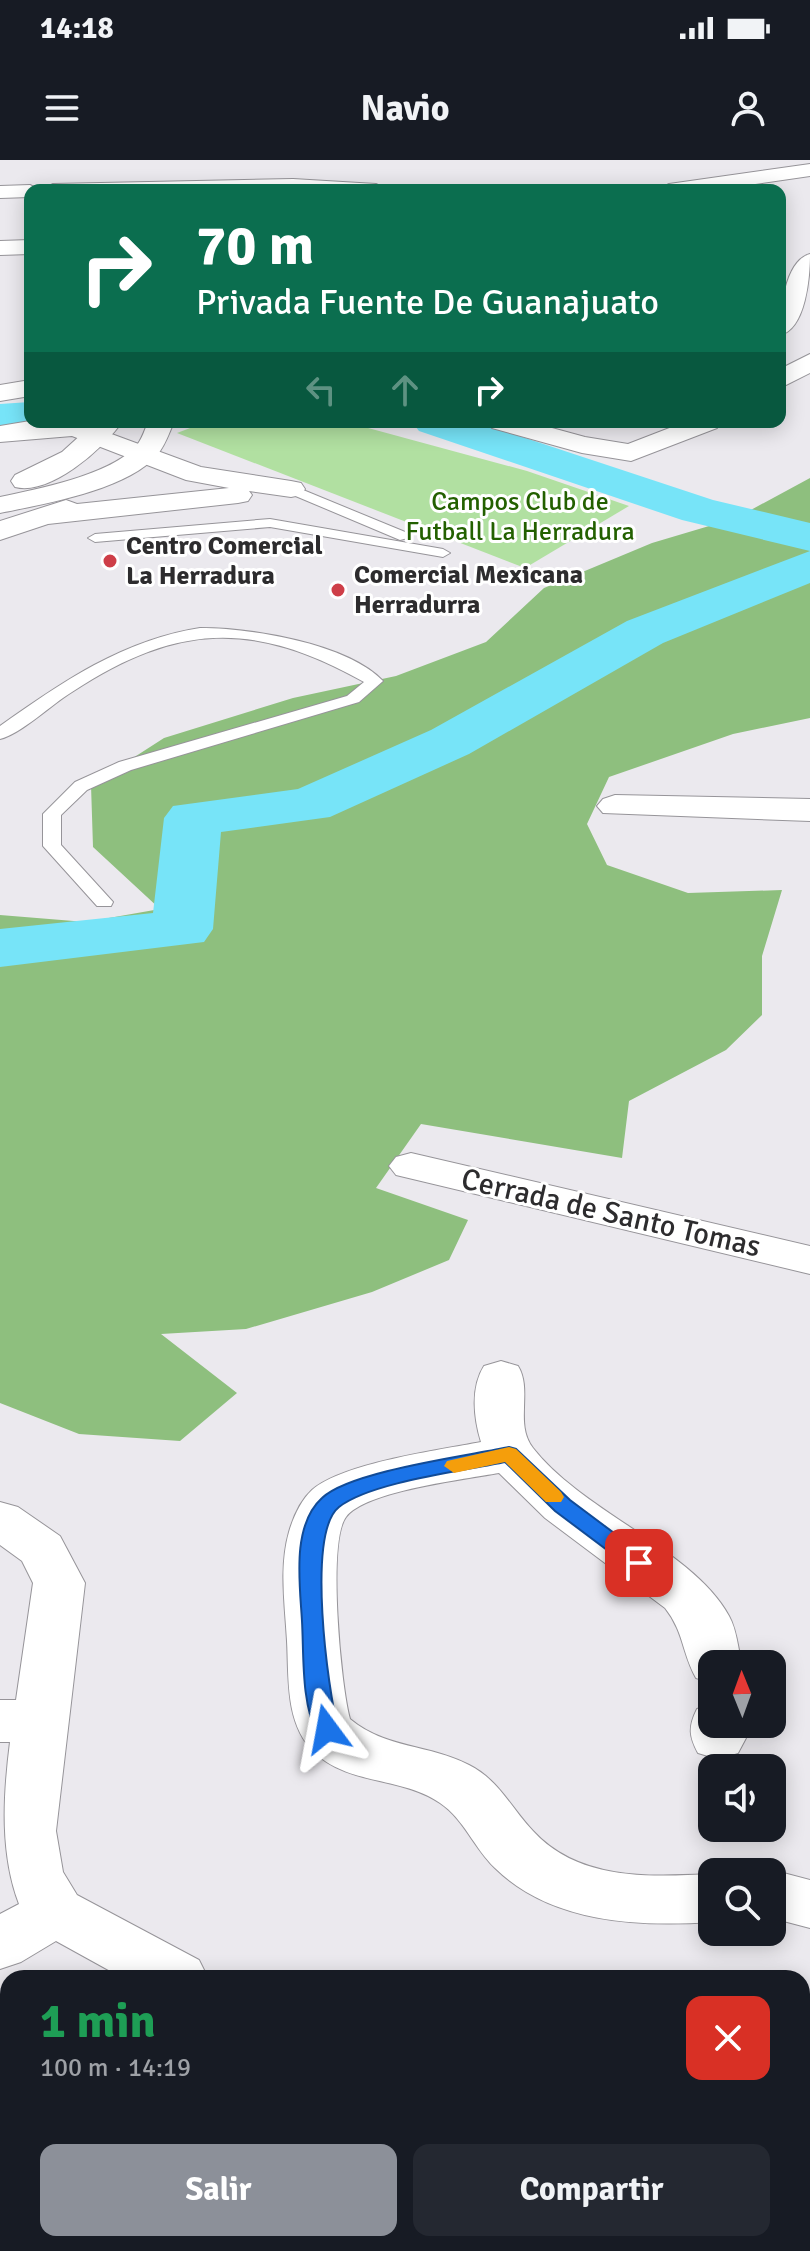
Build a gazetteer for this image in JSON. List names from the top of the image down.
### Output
{
  "streets": {
    "street": ["Cerrada de Santo Tomas"]
  },
  "parks": ["Campos Club de Futball La Herradura"],
  "places": ["Centro Comercial La Herradura", "Comercial Mexicana Herradurra"],
  "north": "top",
  "page": {
    "status": "14:18",
    "header": "Navio",
    "turn": ["70 m", "Privada Fuente De Guanajuato"],
    "heading": ["1 min", "100 m · 14:19"],
    "buttons": ["Salir", "Compartir"]
  }
}
